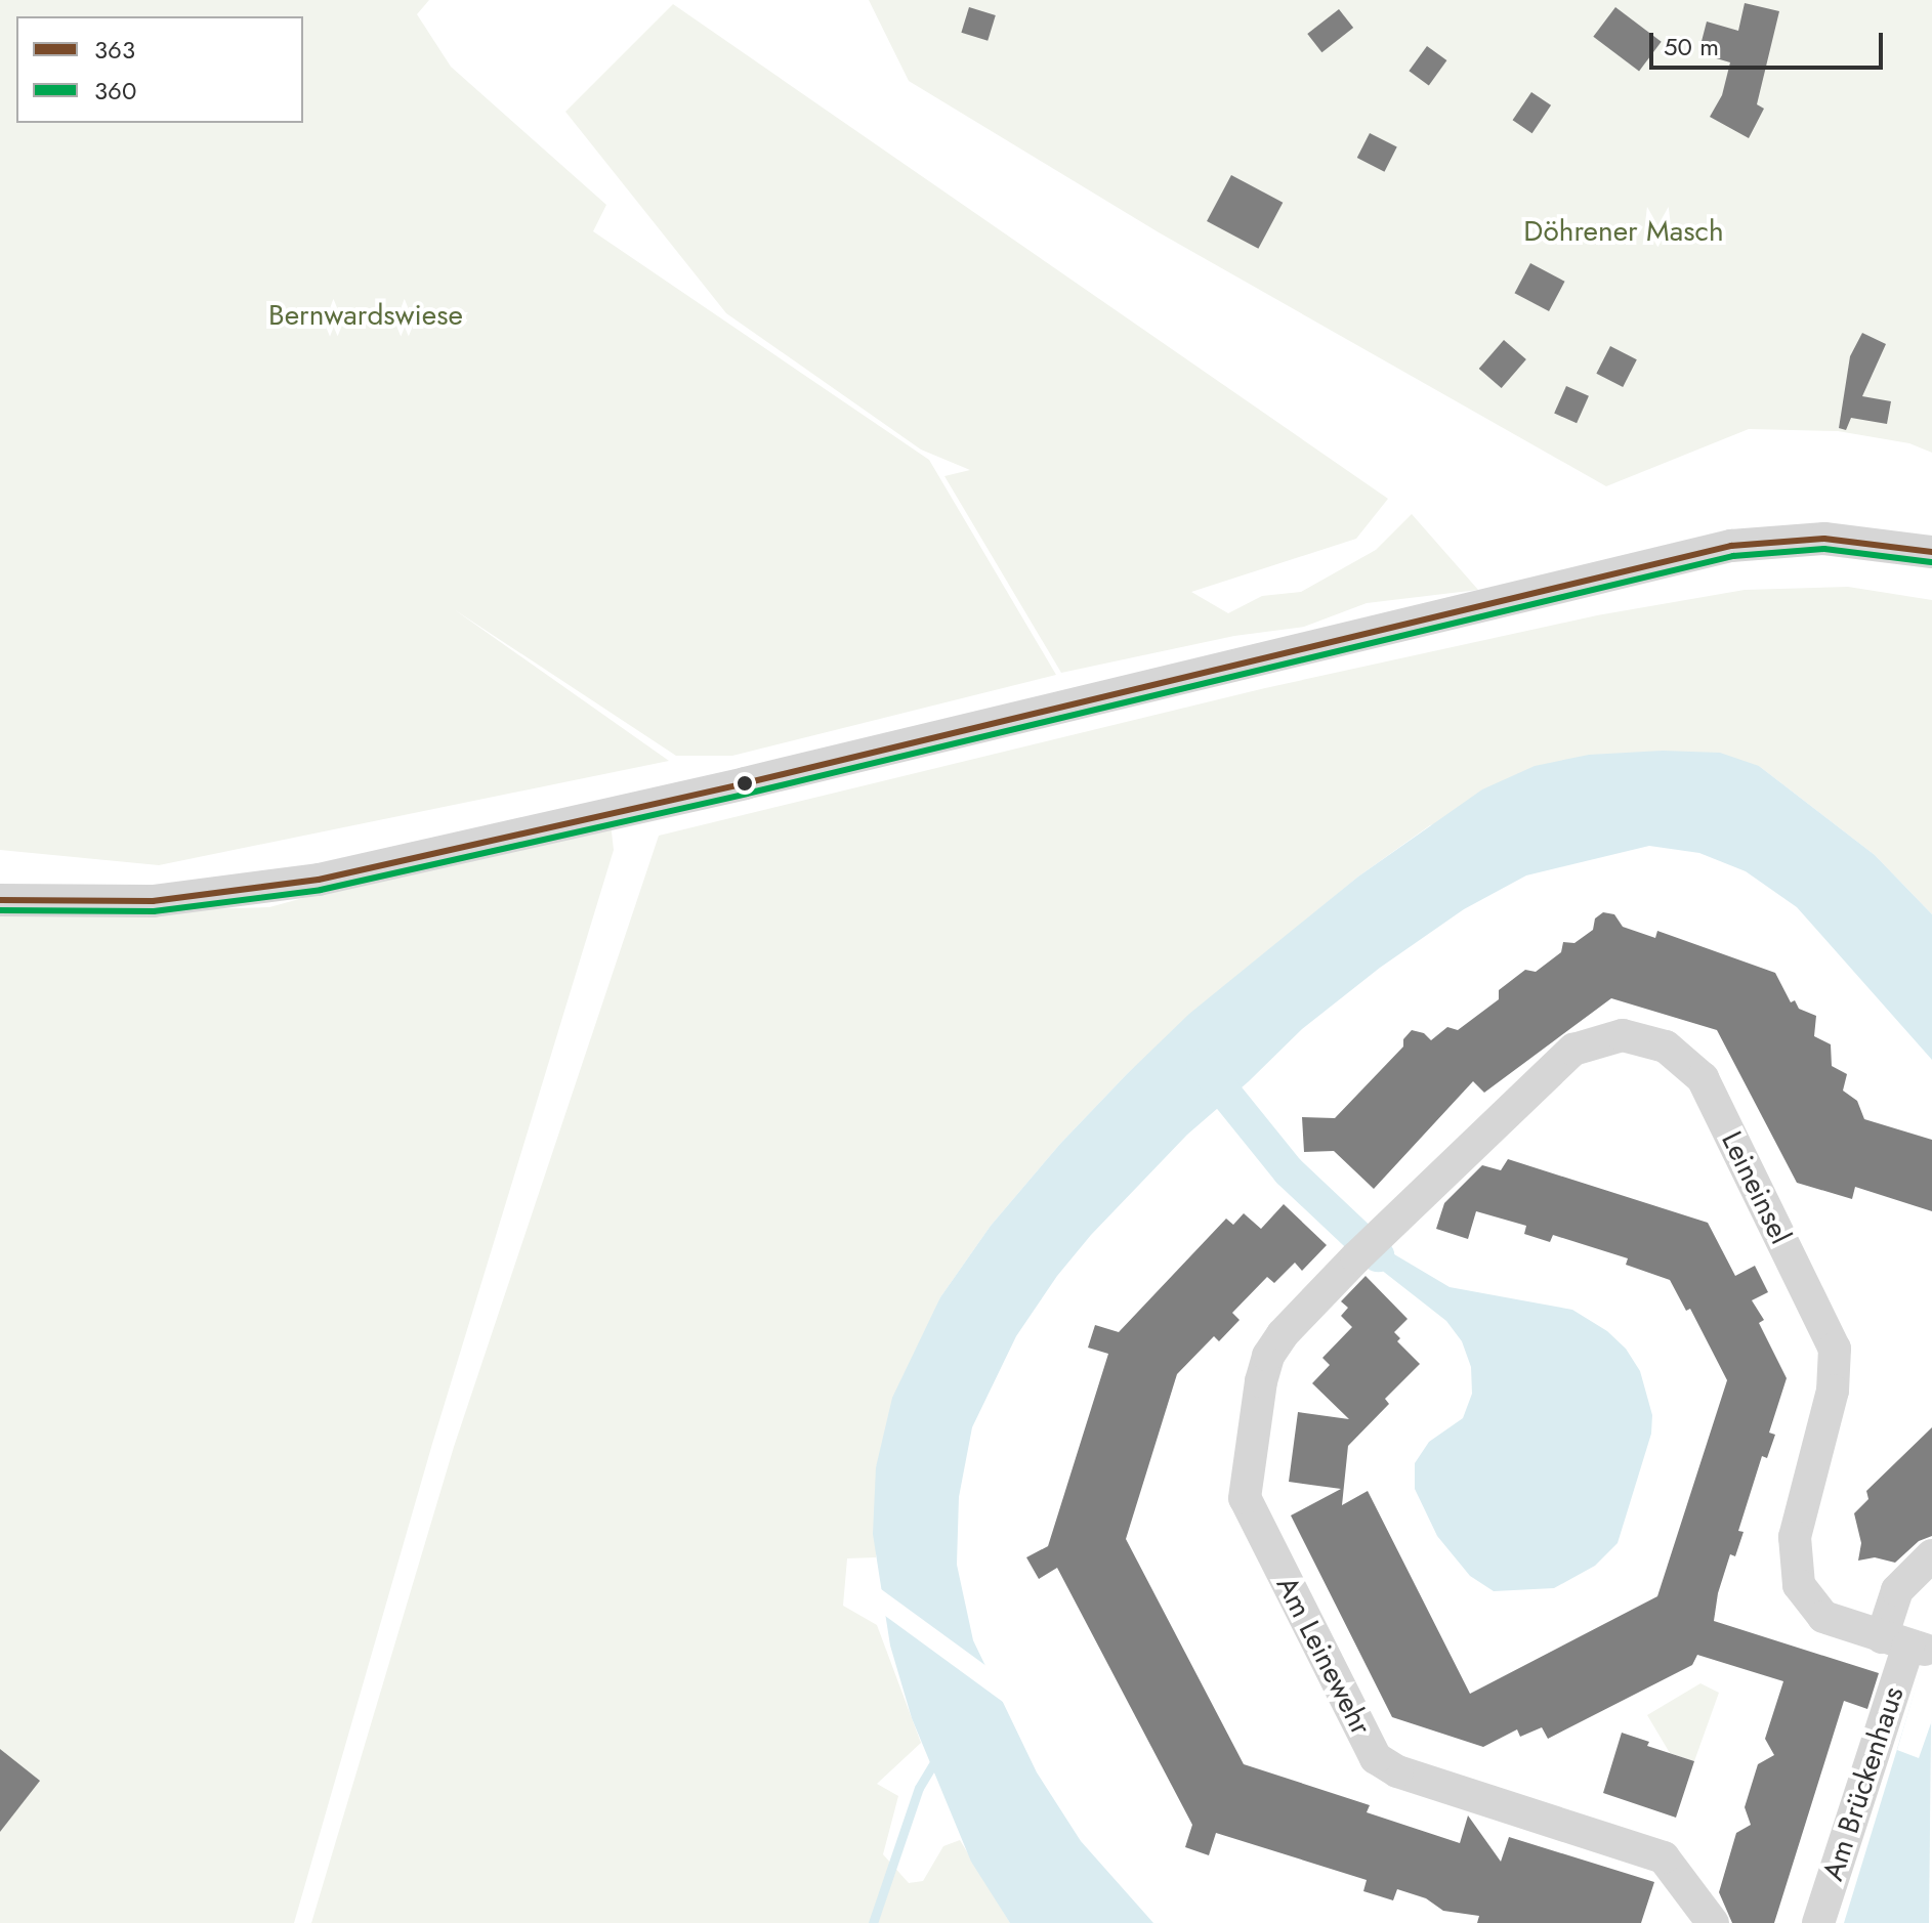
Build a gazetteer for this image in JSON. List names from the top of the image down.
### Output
{
  "streets": {
    "street": ["Leineinsel", "Am Leinewehr", "Am Brückenhaus"]
  },
  "crossings": [
    ["Leineinsel", "Am Leinewehr"],
    ["Leineinsel", "Am Brückenhaus"]
  ],
  "parks": ["Döhrener Masch", "Bernwardswiese"],
  "lines": ["transit line 363", "transit line 360"],
  "legend": ["363", "360"],
  "scale_bar": "50 m"
}
